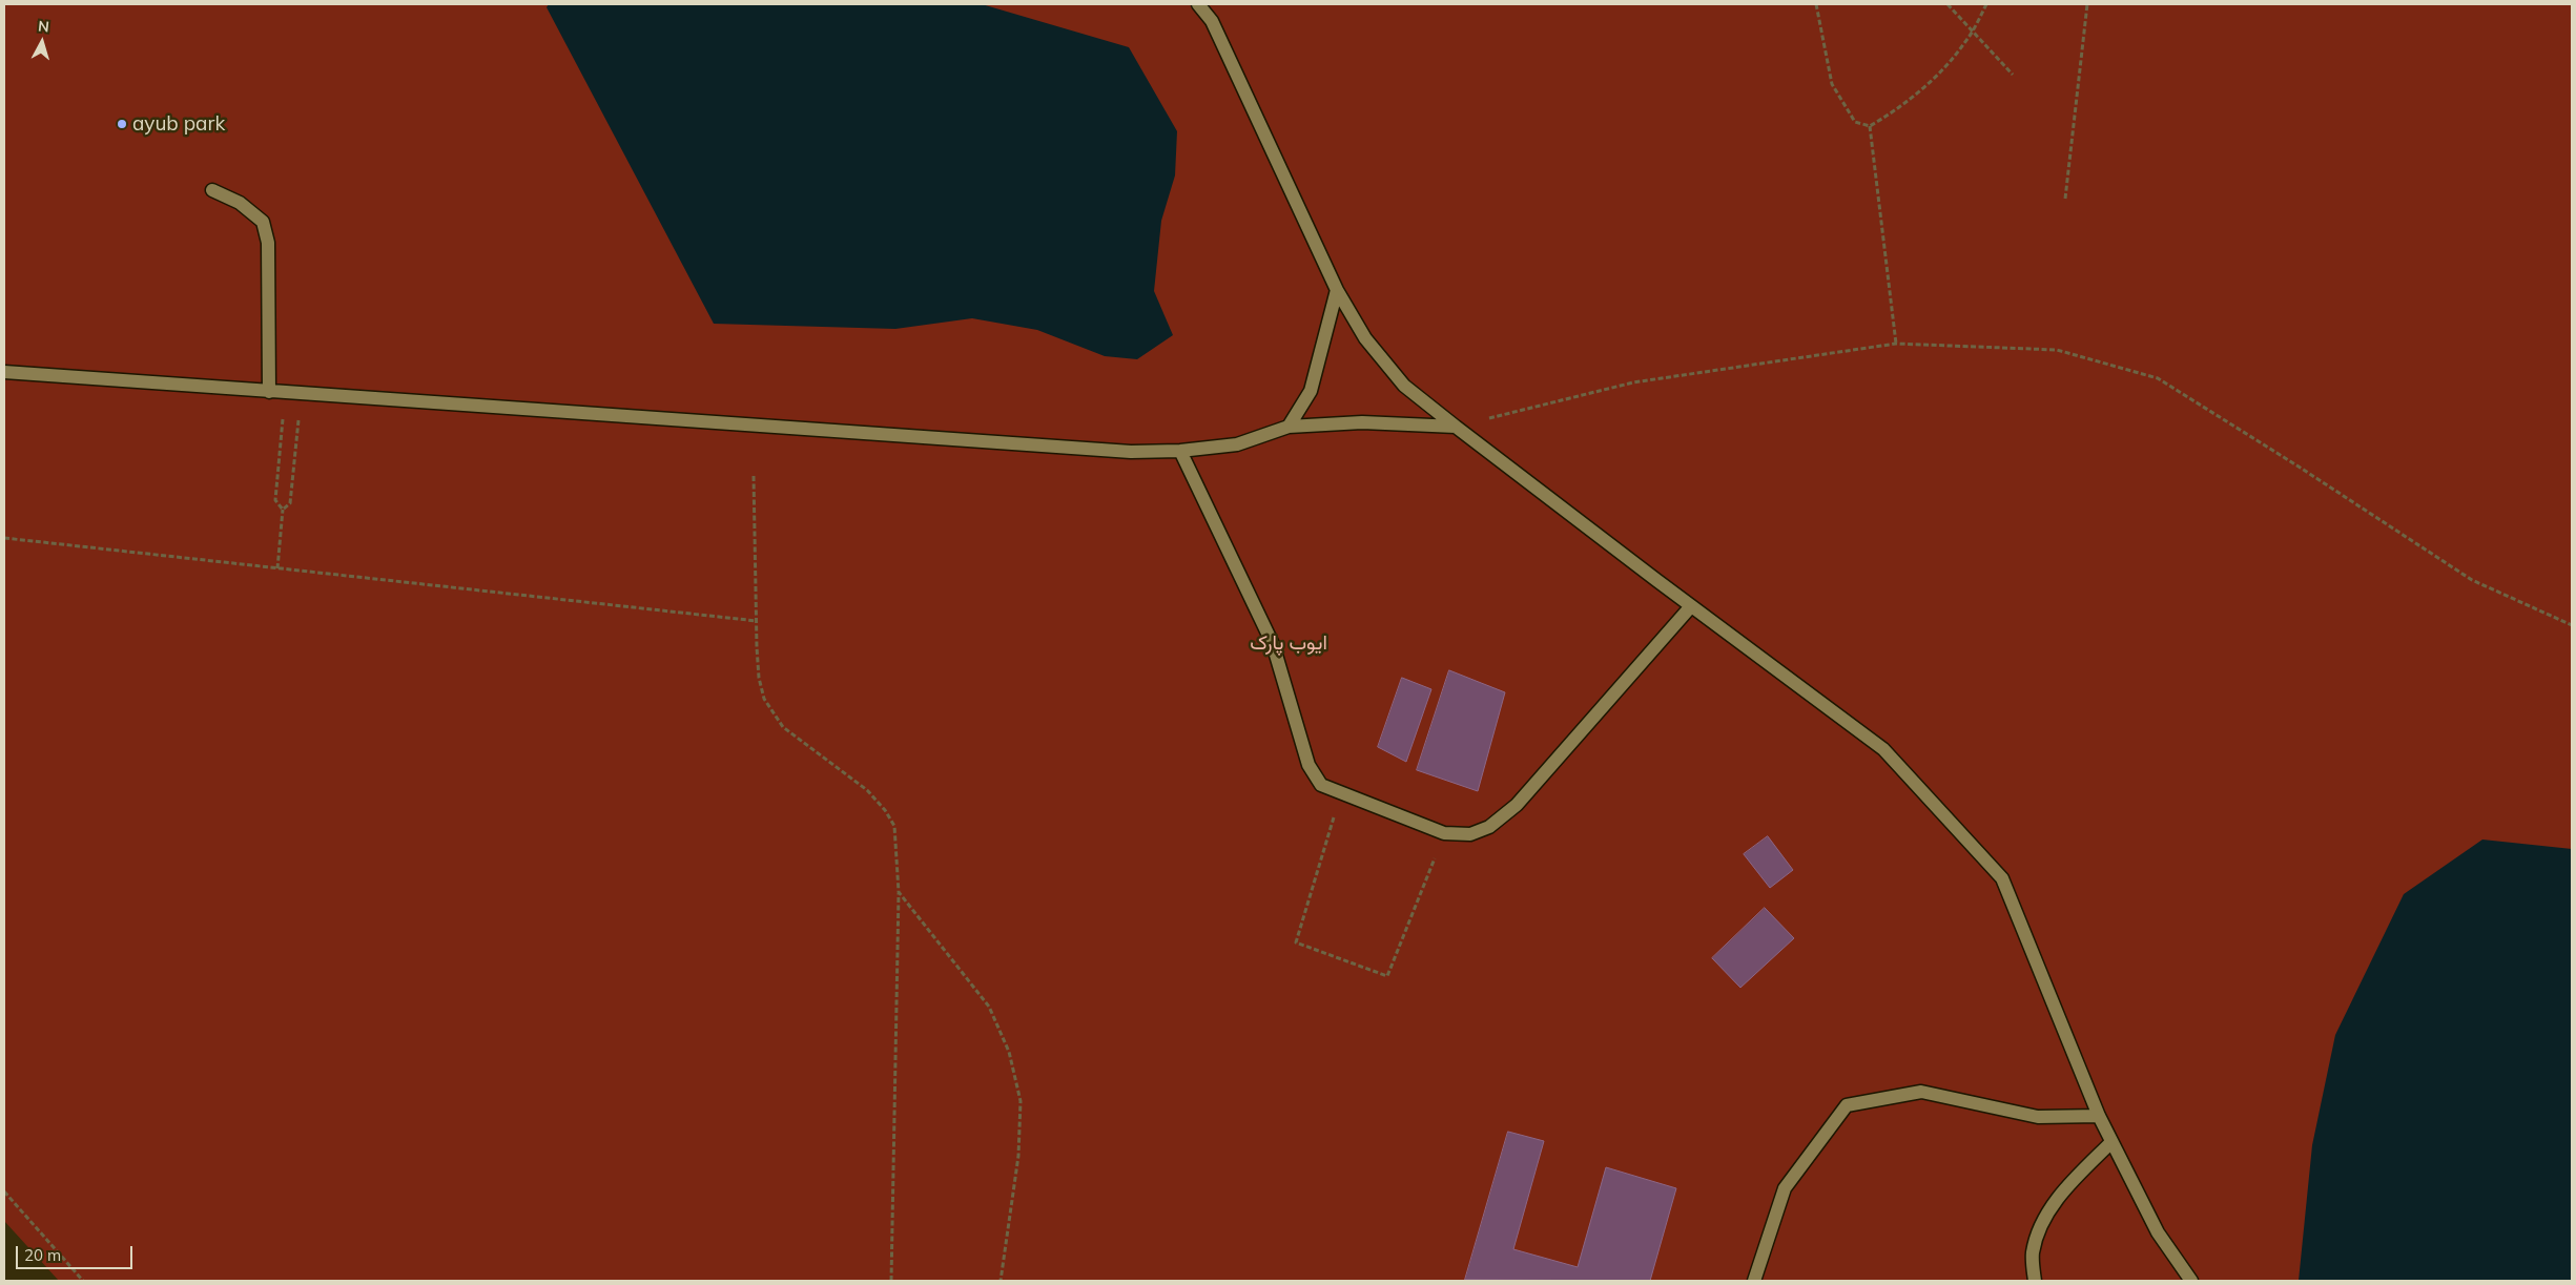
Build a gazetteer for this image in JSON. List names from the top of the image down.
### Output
{
  "parks": ["ایوب پارک"],
  "places": ["ayub park"],
  "scale_bar": "20 m",
  "north": "top"
}
